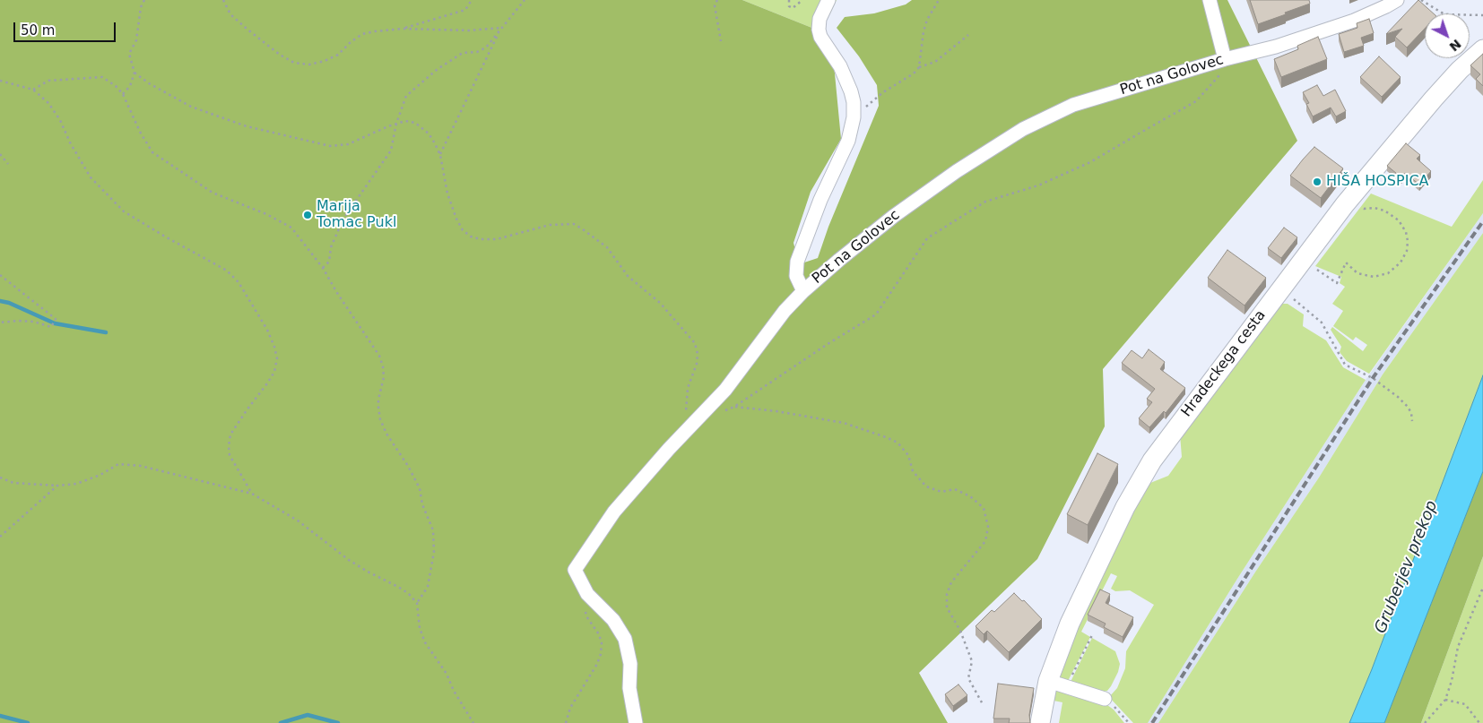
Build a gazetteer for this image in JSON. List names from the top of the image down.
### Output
{
  "streets": {
    "street": ["Pot na Golovec", "Hradeckega cesta"]
  },
  "water": ["Gruberjev prekop"],
  "places": ["HIŠA HOSPICA", "Marija Tomac Pukl"],
  "scale_bar": "50 m",
  "north": "bottom right"
}
